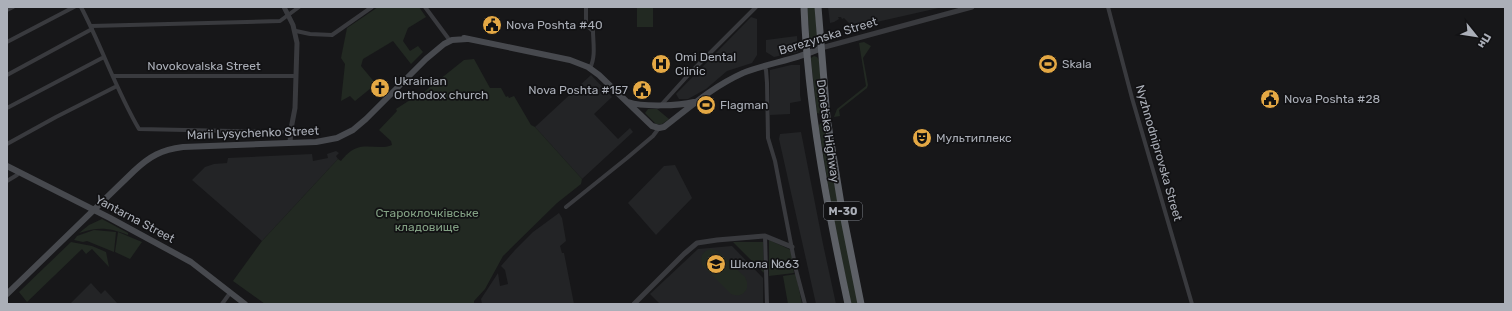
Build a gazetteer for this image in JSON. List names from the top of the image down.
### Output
{
  "streets": {
    "highway": ["Donetske Highway", "М-30"],
    "main road": ["Berezynska Street", "Marii Lysychenko Street", "Yantarna Street"],
    "street": ["Novokovalska Street", "Nyzhnodniprovska Street"]
  },
  "crossings": [
    ["Berezynska Street", "Donetske Highway"],
    ["Berezynska Street", "Marii Lysychenko Street"],
    ["Marii Lysychenko Street", "Yantarna Street"]
  ],
  "parks": ["Староклочківське кладовище"],
  "places": {
    "public building": ["Nova Poshta #40", "Nova Poshta #157", "Nova Poshta #28"],
    "hospital": ["Omi Dental Clinic"],
    "sports": ["Skala", "Flagman"],
    "church": ["Ukrainian Orthodox church"],
    "theatre": ["Мультиплекс"],
    "school or university": ["Школа №63"]
  },
  "north": "bottom right"
}
